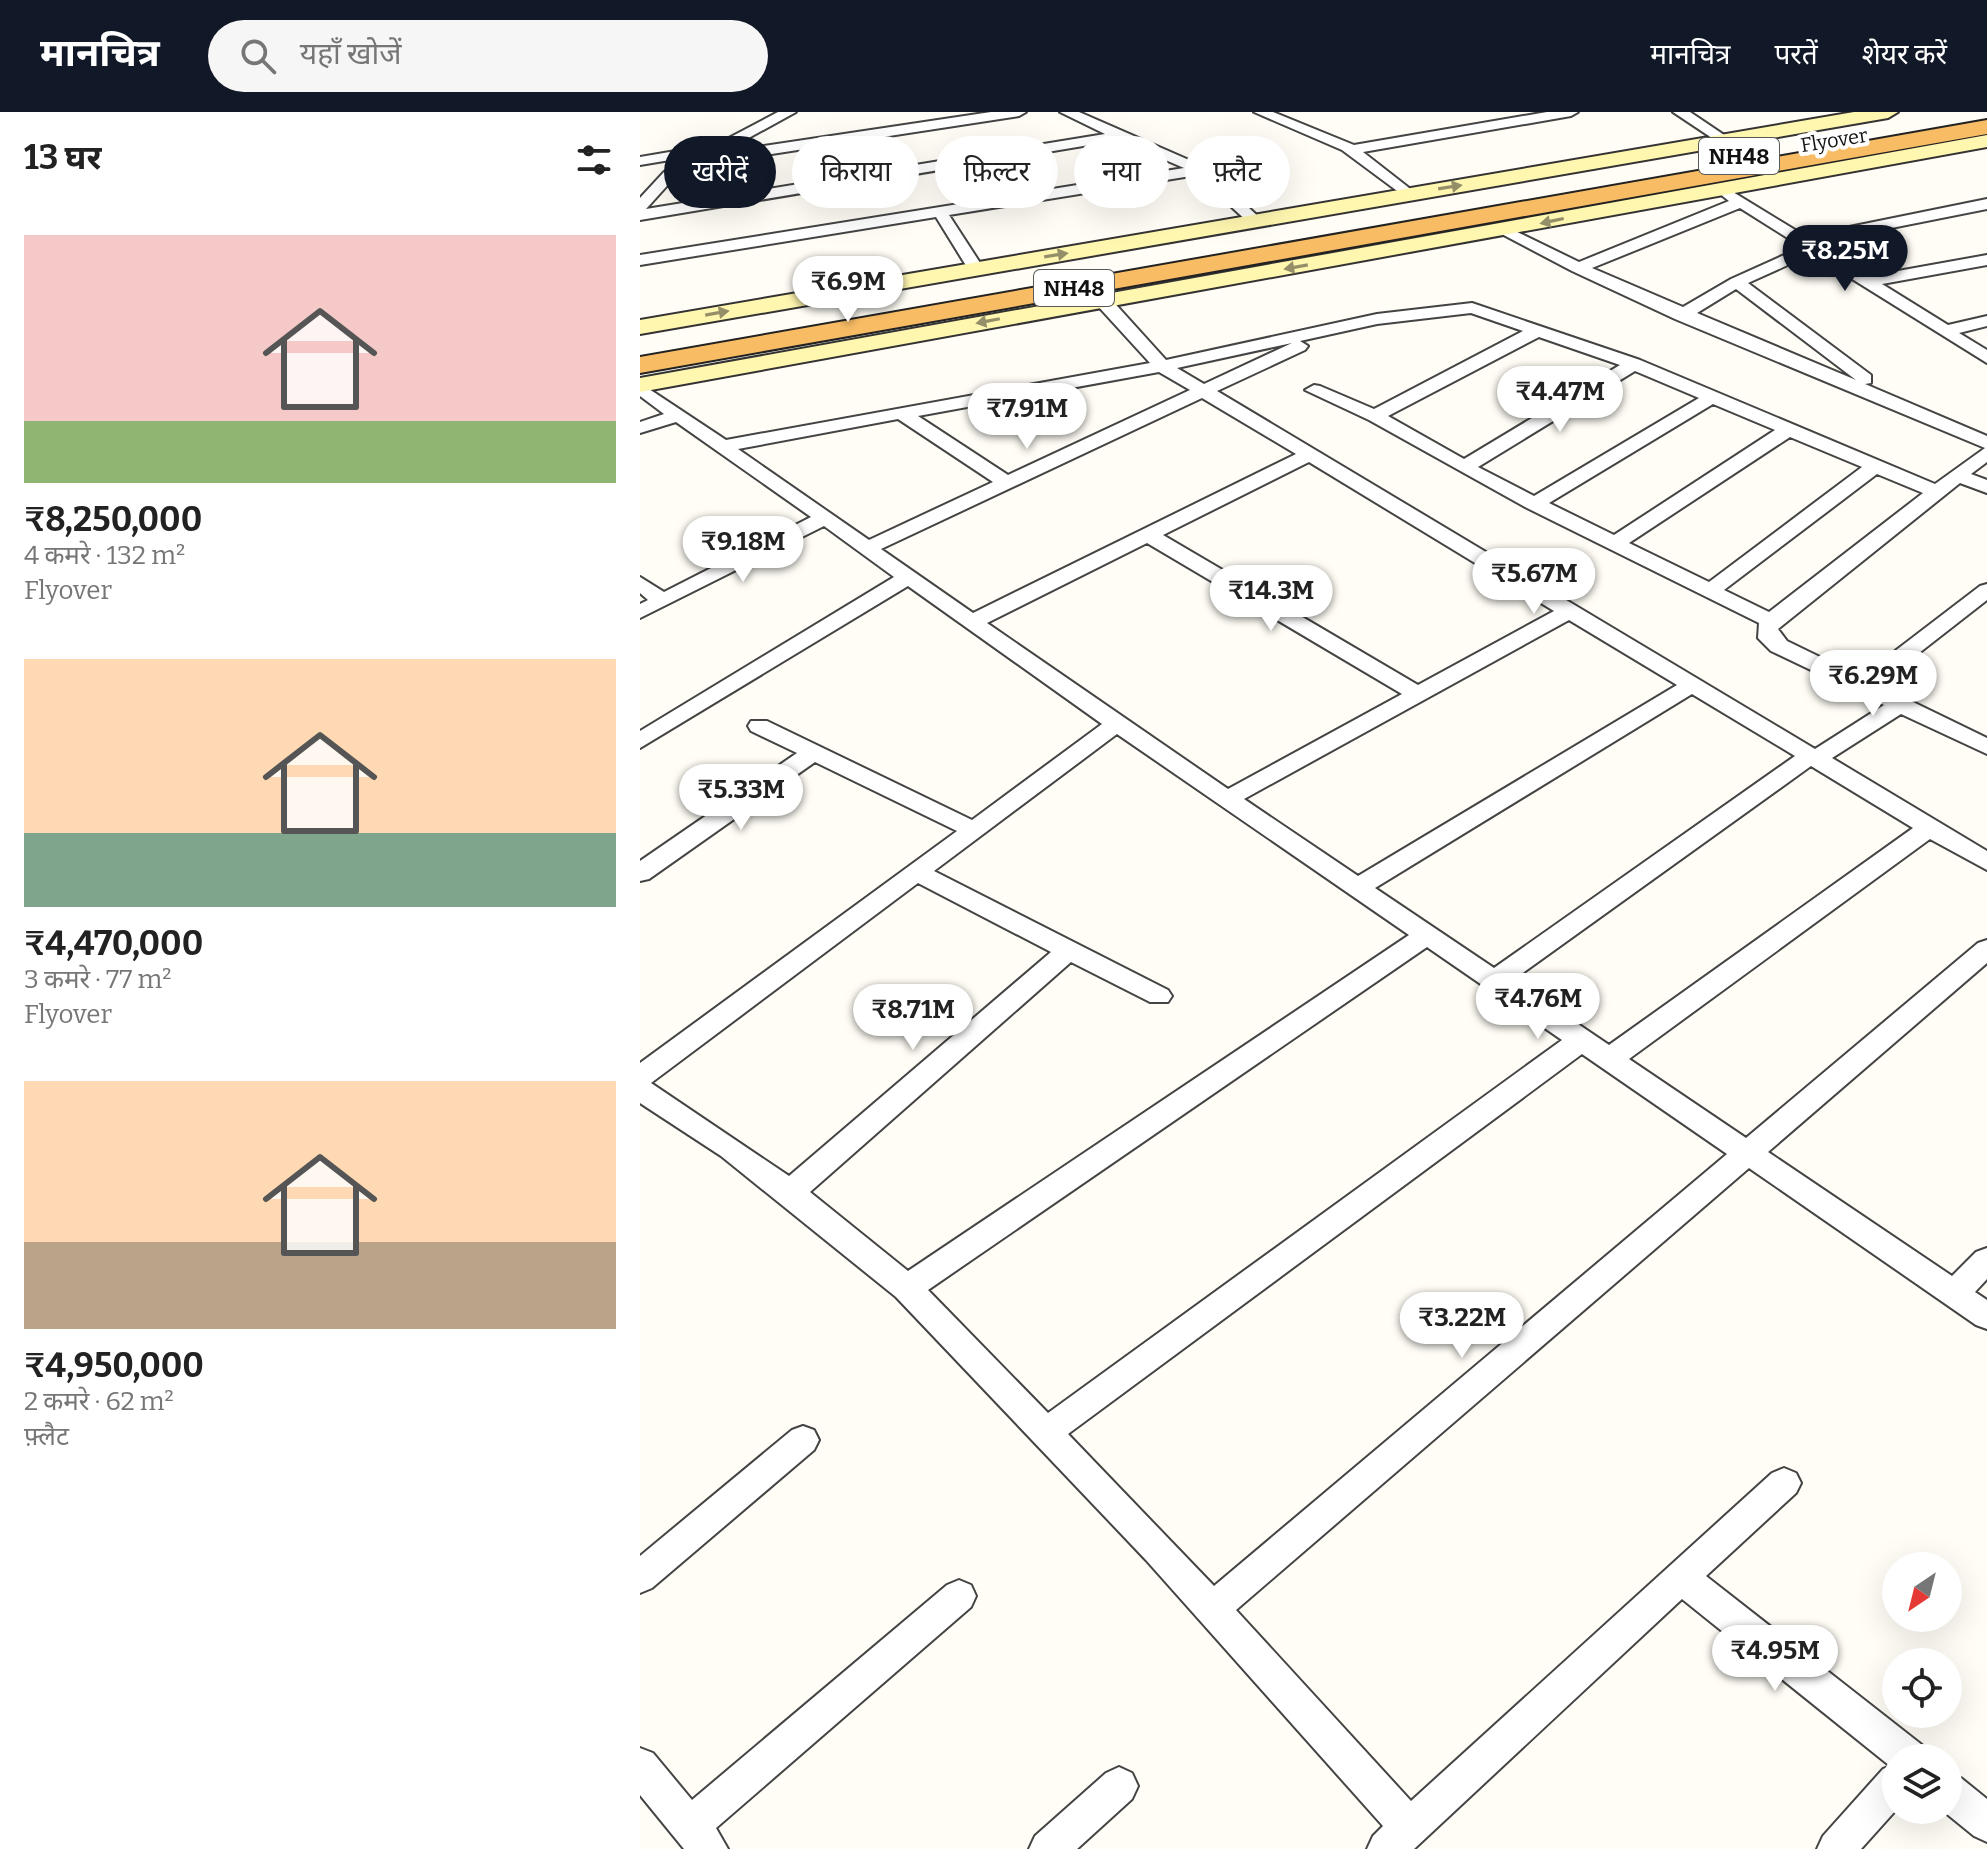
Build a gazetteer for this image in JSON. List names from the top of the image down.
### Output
{
  "streets": {
    "highway": ["Flyover", "NH48"]
  },
  "crossings": [
    ["Flyover", "NH48"]
  ],
  "north": "bottom left",
  "page": {
    "header": "मानचित्र",
    "search": "यहाँ खोजें",
    "nav": ["मानचित्र", "परतें", "शेयर करें"],
    "heading": "13 घर",
    "chip": [
      "खरीदें",
      "किराया",
      "फ़िल्टर",
      "नया",
      "फ़्लैट"
    ],
    "list": [
      {
        "name": "₹8,250,000",
        "note": "4 कमरे · 132 m² · Flyover"
      },
      {
        "name": "₹4,470,000",
        "note": "3 कमरे · 77 m² · Flyover"
      },
      {
        "name": "₹4,950,000",
        "note": "2 कमरे · 62 m² · फ़्लैट"
      }
    ],
    "price": [
      "₹8.25M",
      "₹6.9M",
      "₹4.47M",
      "₹7.91M",
      "₹9.18M",
      "₹5.67M",
      "₹14.3M",
      "₹6.29M",
      "₹5.33M",
      "₹4.76M",
      "₹8.71M",
      "₹3.22M",
      "₹4.95M"
    ]
  }
}
